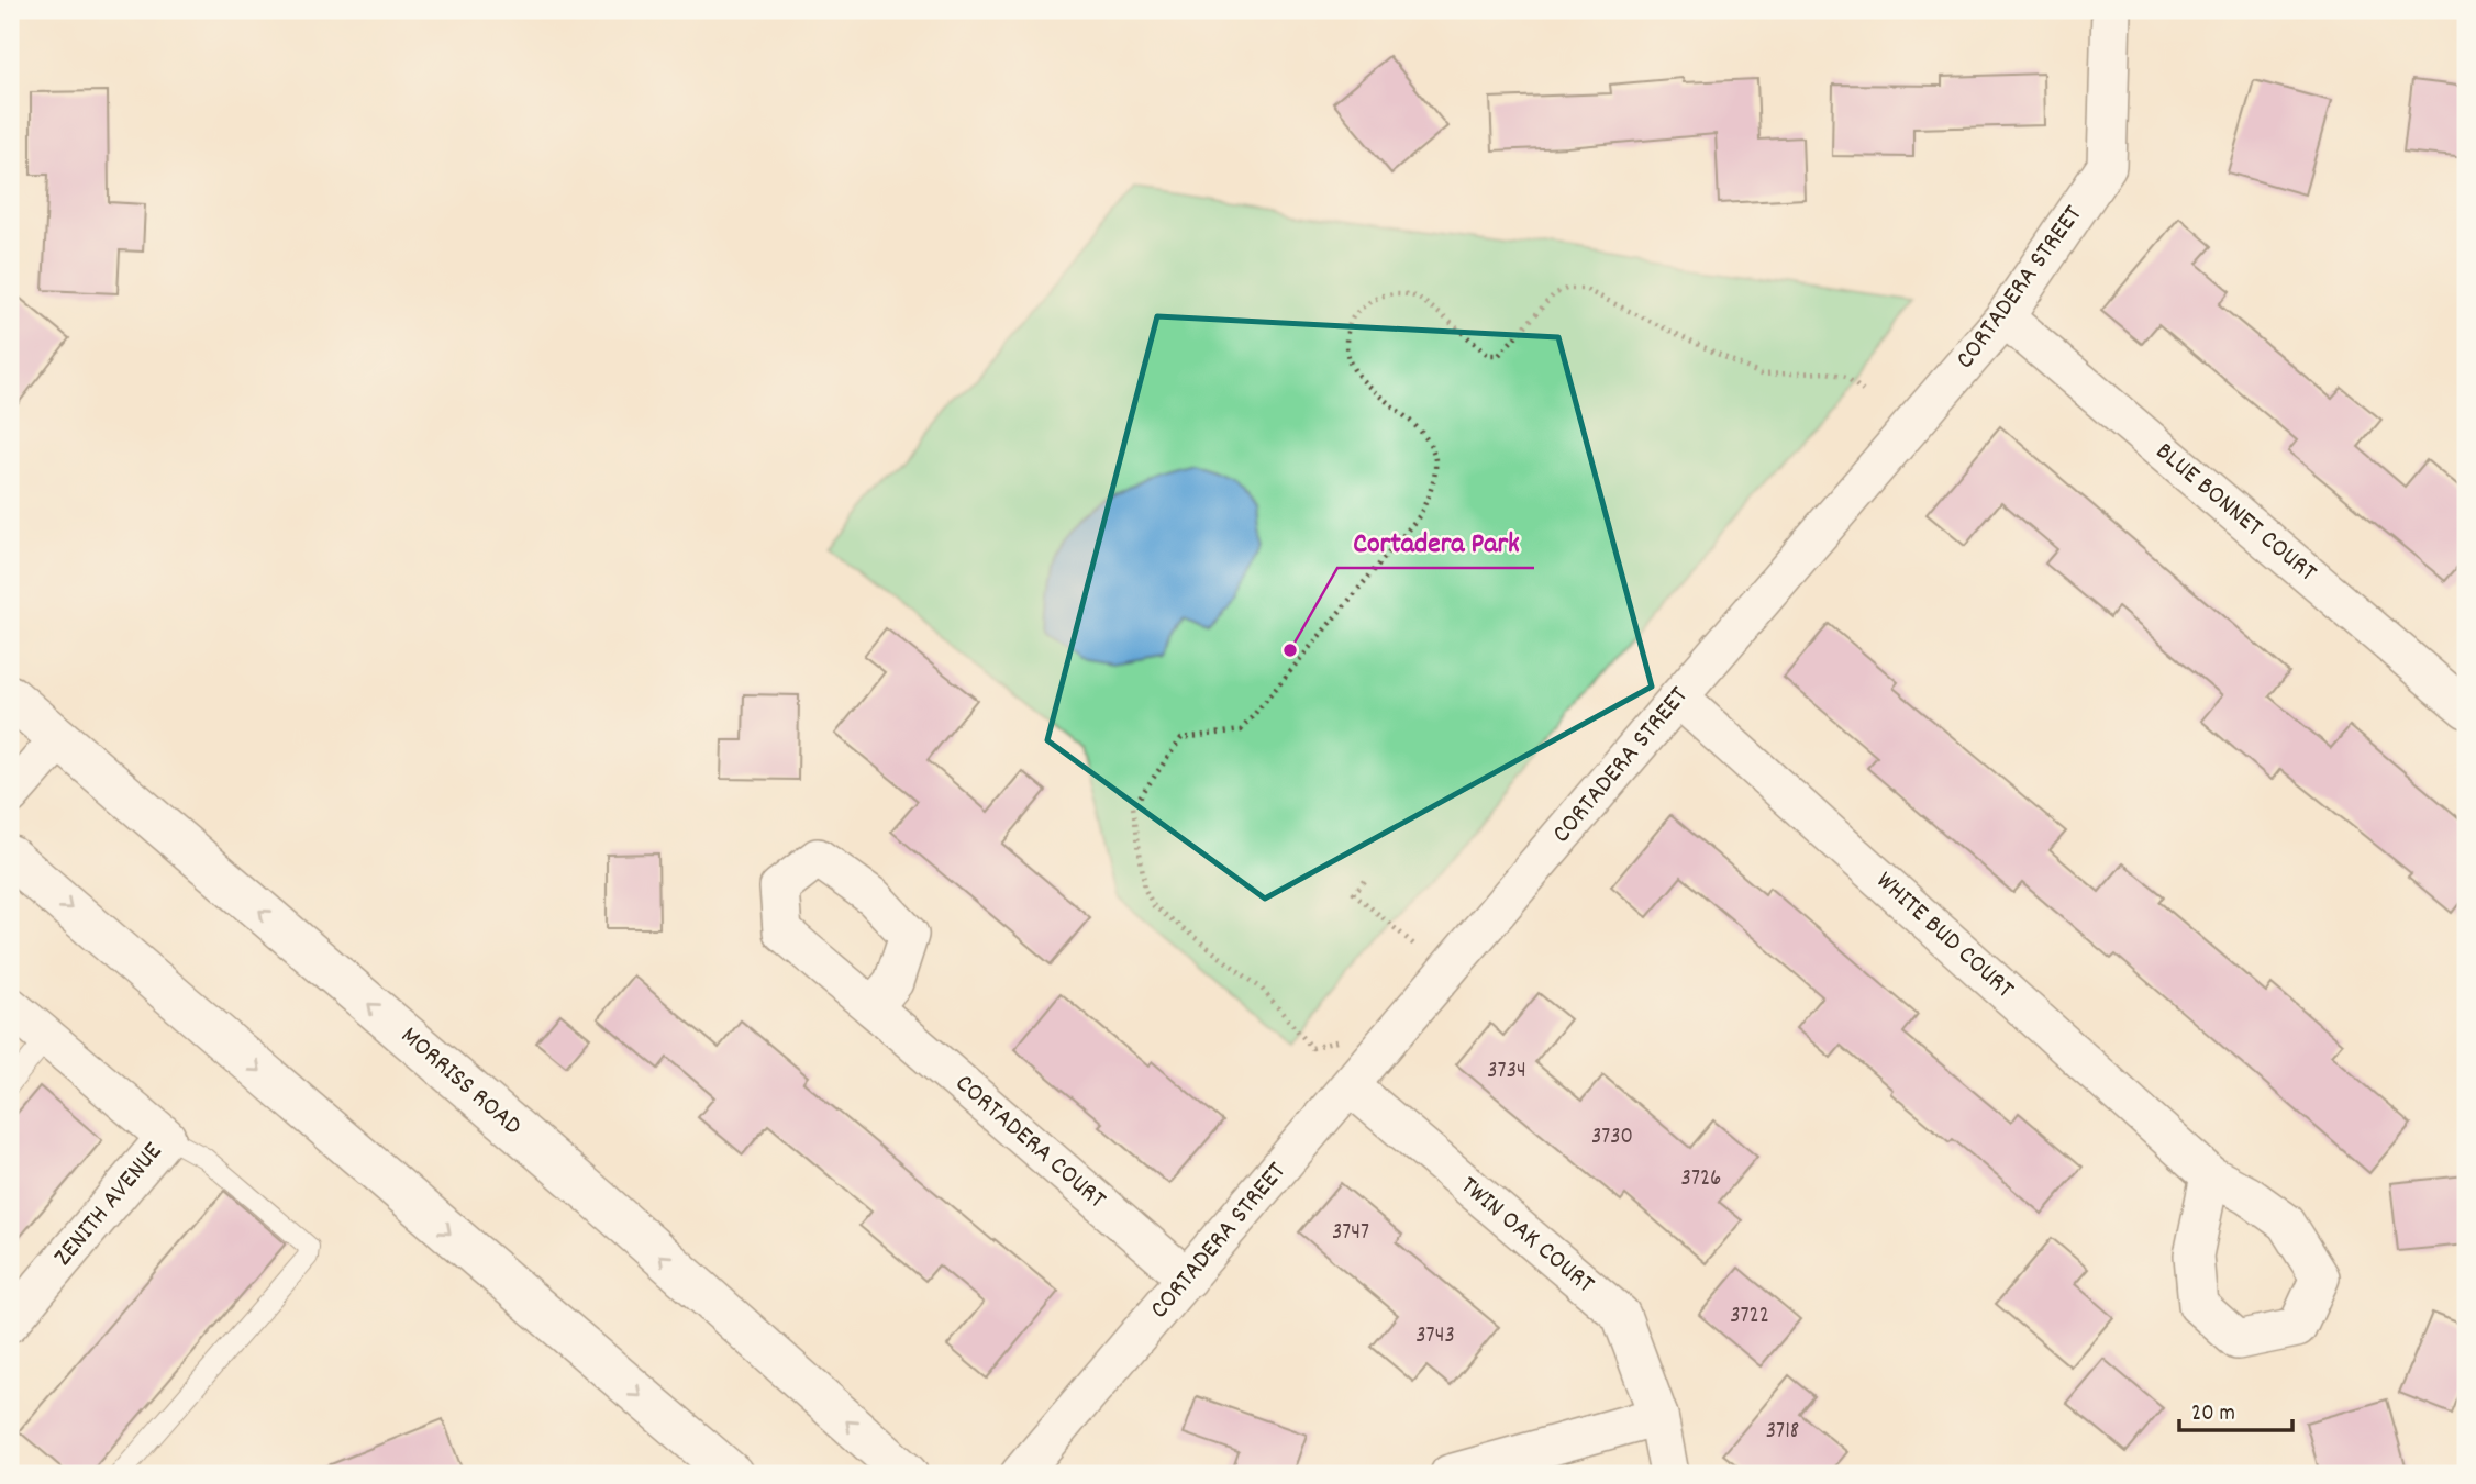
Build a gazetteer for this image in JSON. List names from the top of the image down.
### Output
{
  "streets": {
    "main road": ["MORRISS ROAD"],
    "street": [
      "CORTADERA STREET",
      "BLUE BONNET COURT",
      "WHITE BUD COURT",
      "CORTADERA COURT",
      "ZENITH AVENUE",
      "TWIN OAK COURT"
    ]
  },
  "crossings": [
    ["CORTADERA STREET", "BLUE BONNET COURT"],
    ["CORTADERA STREET", "WHITE BUD COURT"],
    ["CORTADERA STREET", "CORTADERA COURT"],
    ["CORTADERA STREET", "TWIN OAK COURT"]
  ],
  "places": ["Cortadera Park"],
  "house_numbers": [
    "3734",
    "3730",
    "3726",
    "3747",
    "3722",
    "3743",
    "3718"
  ],
  "scale_bar": "20 m"
}
